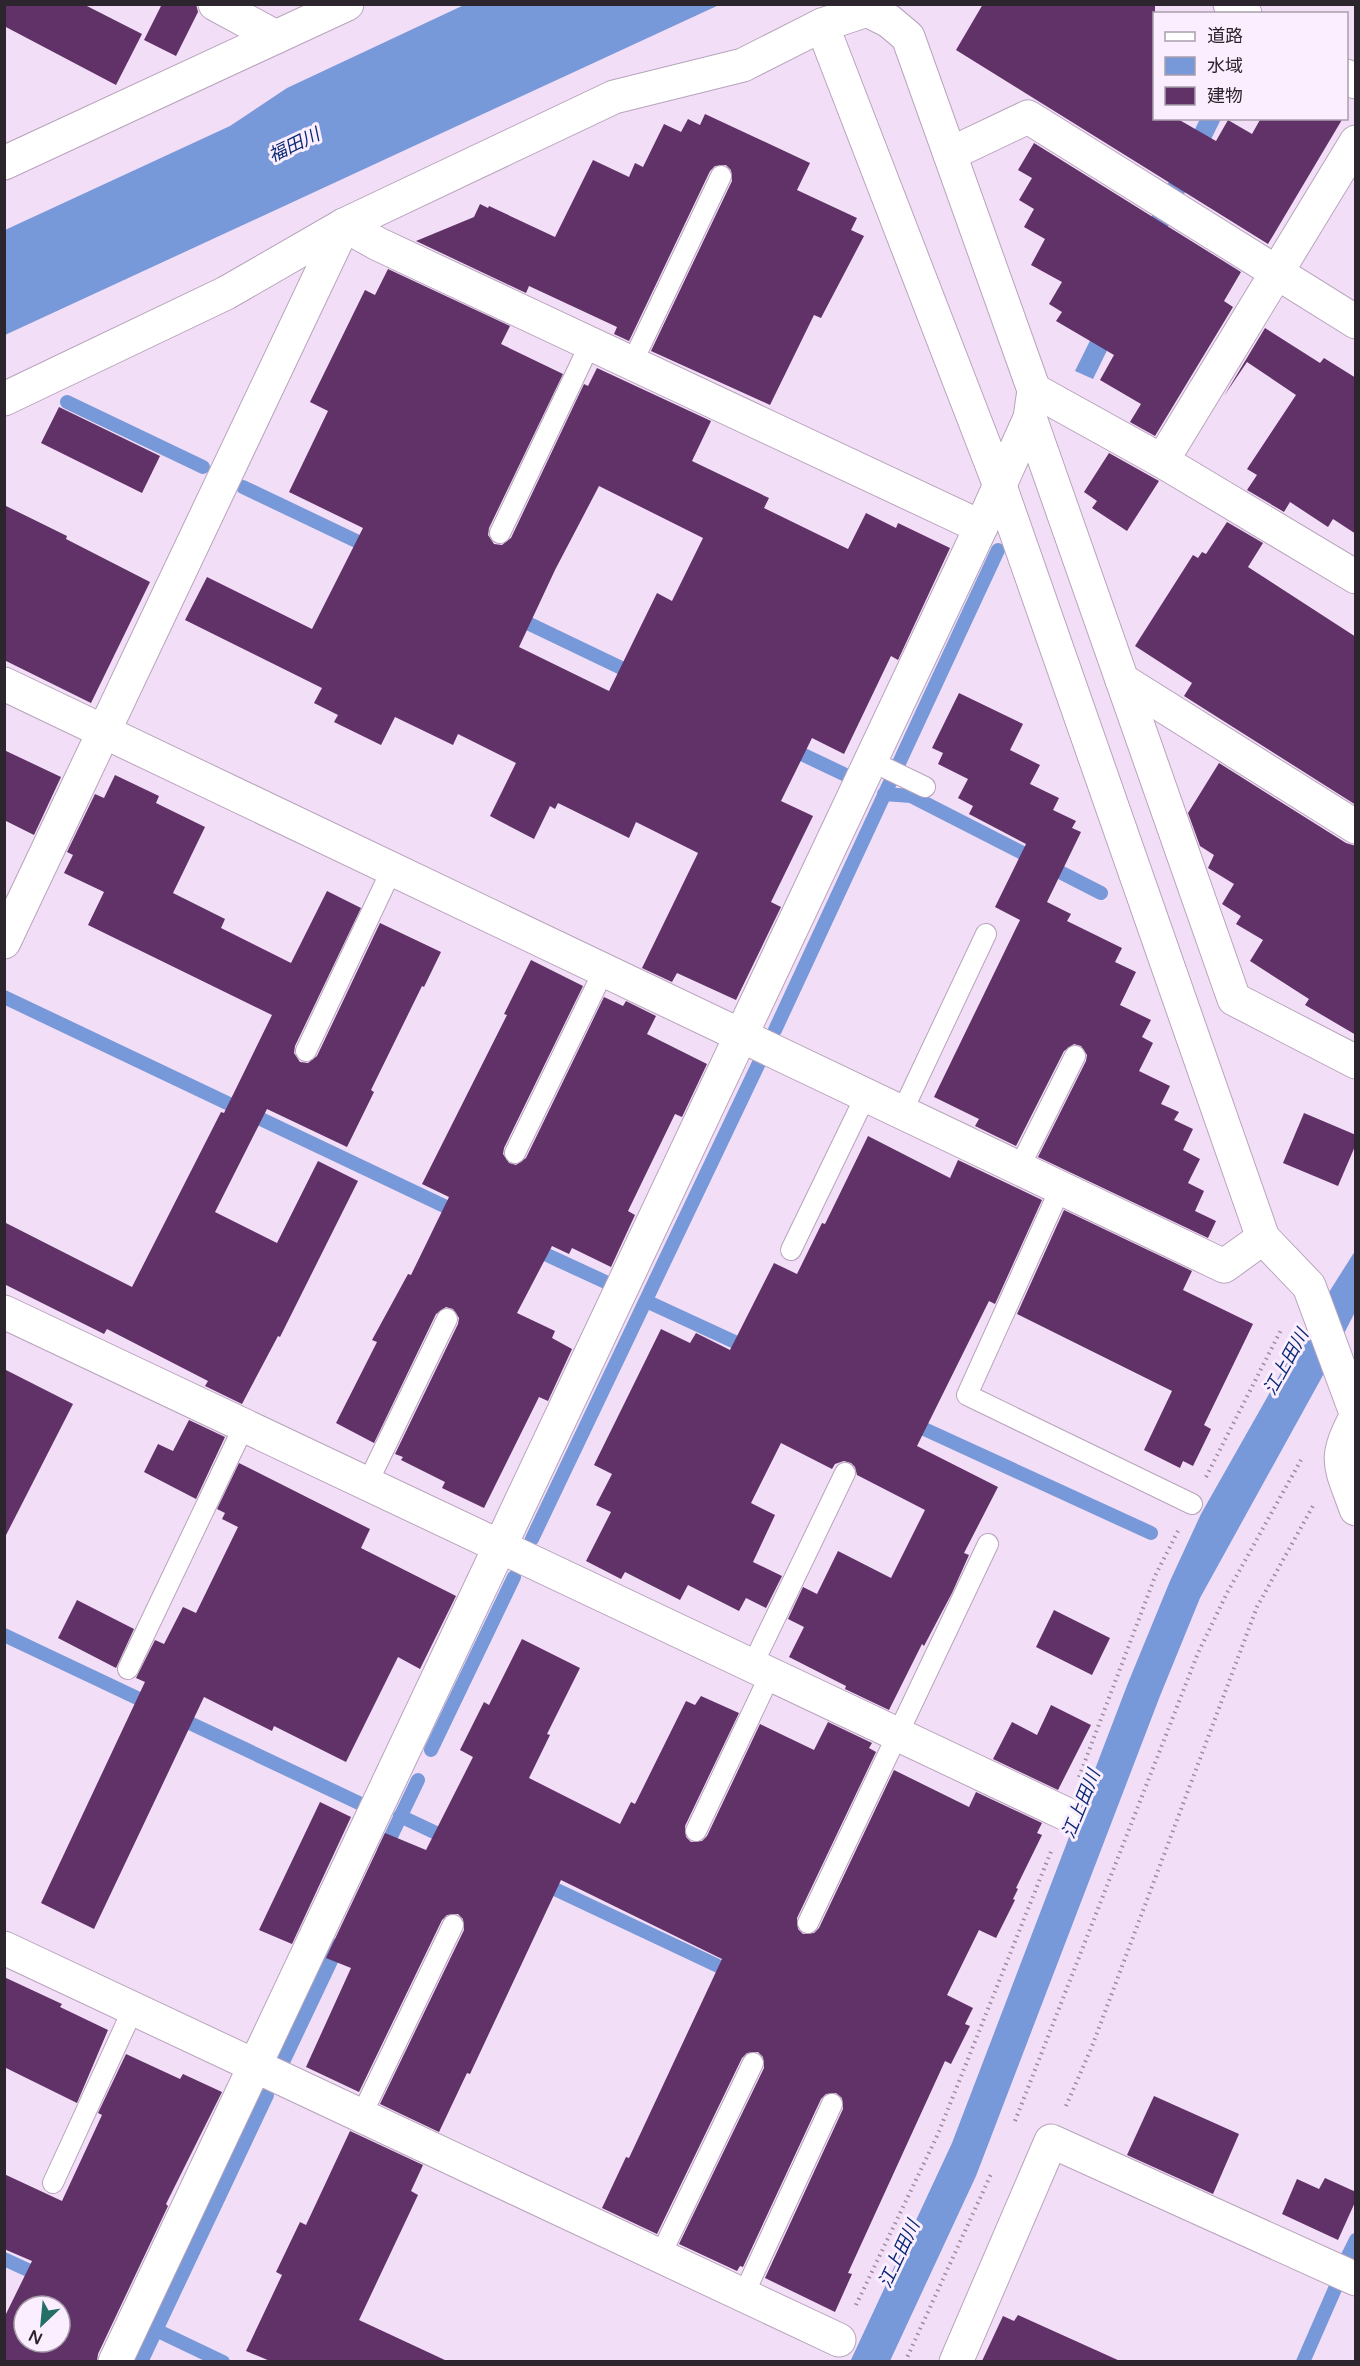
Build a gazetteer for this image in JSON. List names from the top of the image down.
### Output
{
  "water": ["福田川", "江上田川"],
  "legend": ["道路", "水域", "建物"],
  "north": "bottom left"
}
